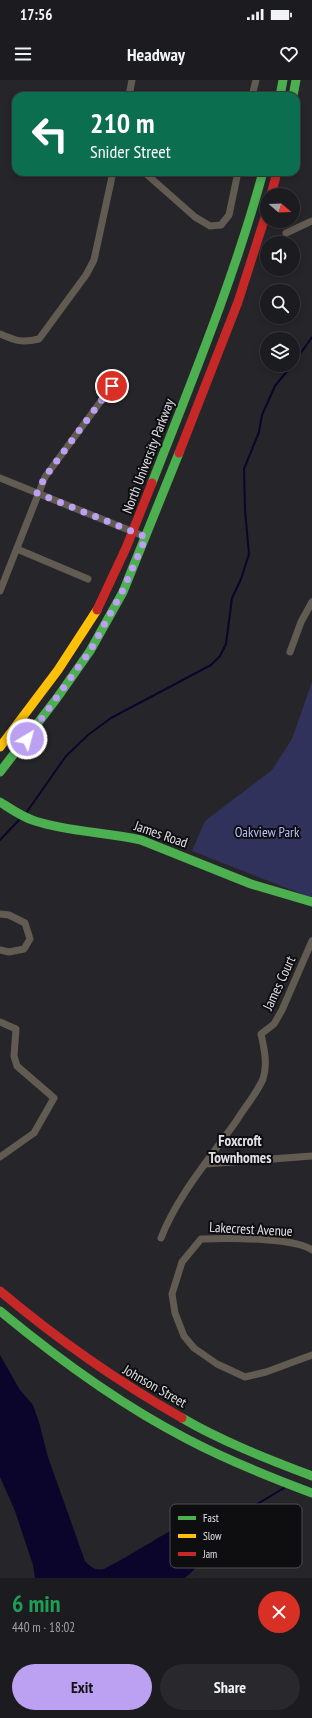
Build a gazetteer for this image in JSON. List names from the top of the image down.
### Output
{
  "streets": {
    "main road": ["North University Parkway", "James Road", "Johnson Street"],
    "street": ["James Court", "Lakecrest Avenue"]
  },
  "districts": ["Foxcroft Townhomes"],
  "parks": ["Oakview Park"],
  "legend": ["Fast", "Slow", "Jam"],
  "north": "right",
  "page": {
    "status": "17:56",
    "header": "Headway",
    "turn": ["210 m", "Snider Street"],
    "heading": ["6 min", "440 m · 18:02"],
    "buttons": ["Exit", "Share"]
  }
}
